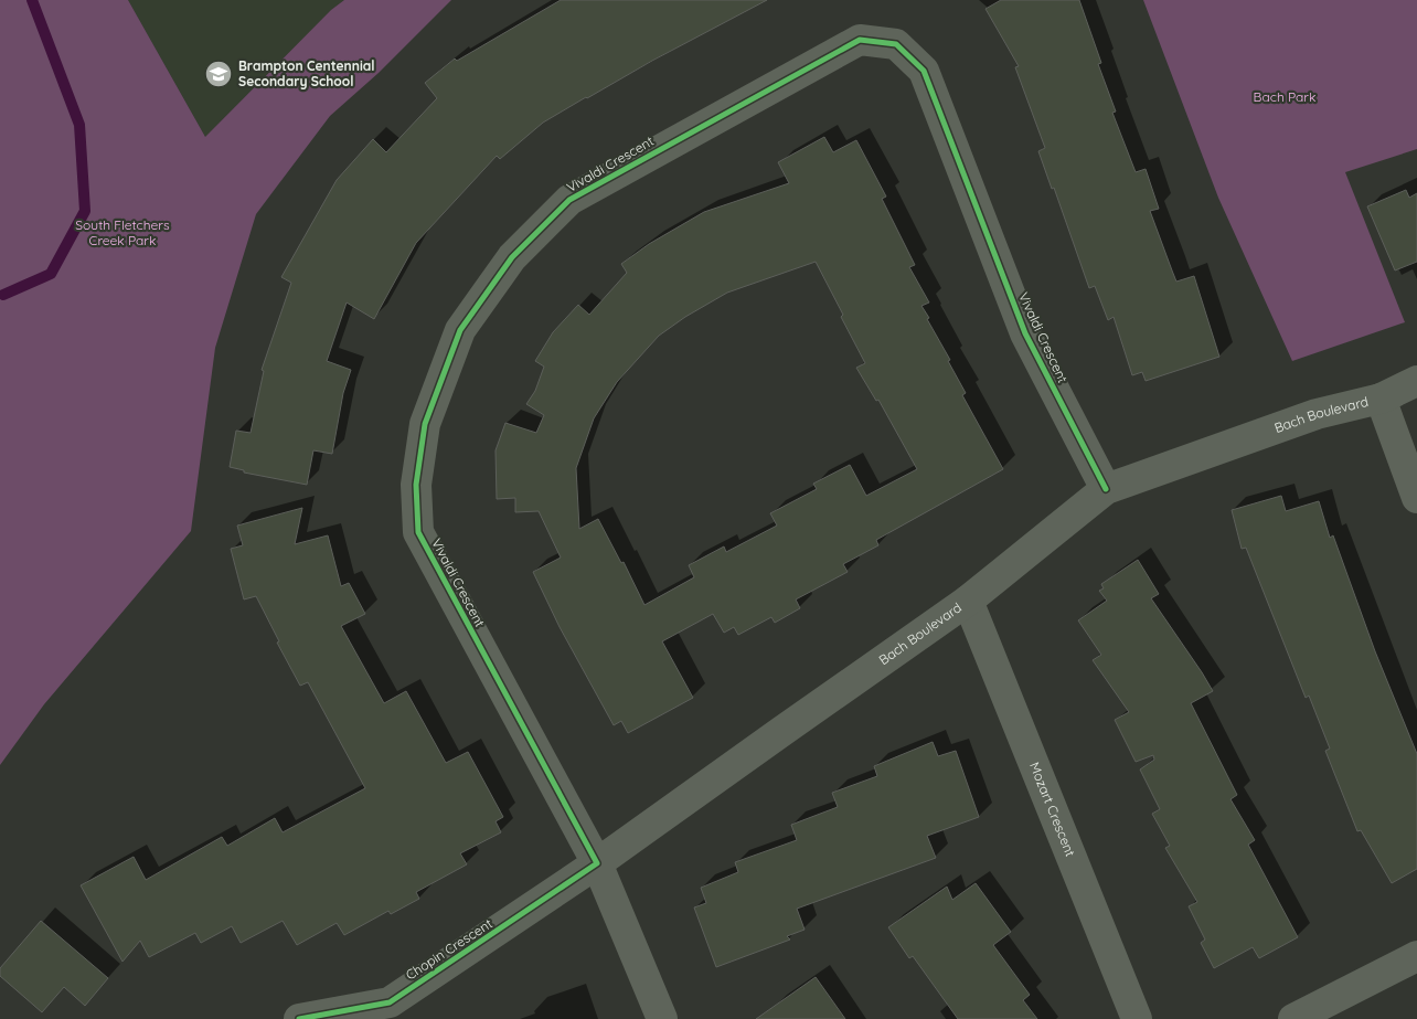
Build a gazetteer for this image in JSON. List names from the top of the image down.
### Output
{
  "streets": {
    "street": [
      "Vivaldi Crescent",
      "Bach Boulevard",
      "Mozart Crescent",
      "Chopin Crescent"
    ]
  },
  "crossings": [
    ["Vivaldi Crescent", "Bach Boulevard"],
    ["Vivaldi Crescent", "Chopin Crescent"],
    ["Bach Boulevard", "Mozart Crescent"],
    ["Bach Boulevard", "Chopin Crescent"]
  ],
  "parks": ["Bach Park", "South Fletchers Creek Park"],
  "places": {
    "school or university": ["Brampton Centennial Secondary School"]
  }
}
